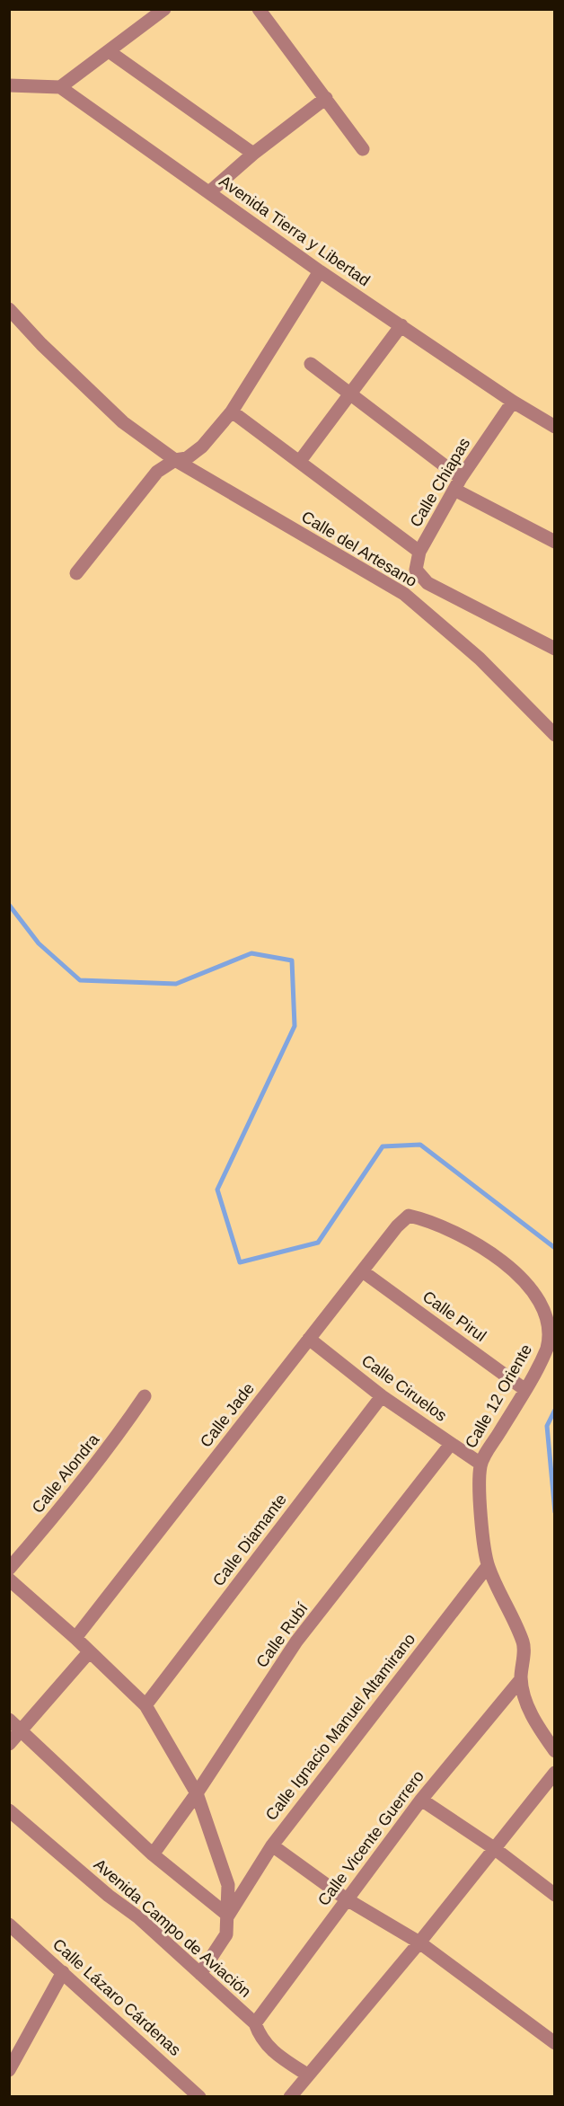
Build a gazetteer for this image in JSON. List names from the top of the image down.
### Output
{
  "streets": {
    "street": [
      "Avenida Tierra y Libertad",
      "Calle Chiapas",
      "Calle del Artesano",
      "Calle Pirul",
      "Calle Ciruelos",
      "Calle 12 Oriente",
      "Calle Jade",
      "Calle Alondra",
      "Calle Diamante",
      "Calle Rubí",
      "Calle Ignacio Manuel Altamirano",
      "Calle Vicente Guerrero",
      "Avenida Campo de Aviación",
      "Calle Lázaro Cárdenas"
    ]
  },
  "crossings": [
    ["Avenida Tierra y Libertad", "Calle Chiapas"],
    ["Calle Pirul", "Calle 12 Oriente"],
    ["Calle Pirul", "Calle Jade"],
    ["Calle Ciruelos", "Calle 12 Oriente"],
    ["Calle Ciruelos", "Calle Jade"],
    ["Calle Ciruelos", "Calle Diamante"],
    ["Calle Ciruelos", "Calle Rubí"],
    ["Calle 12 Oriente", "Calle Jade"],
    ["Calle Vicente Guerrero", "Avenida Campo de Aviación"]
  ]
}
